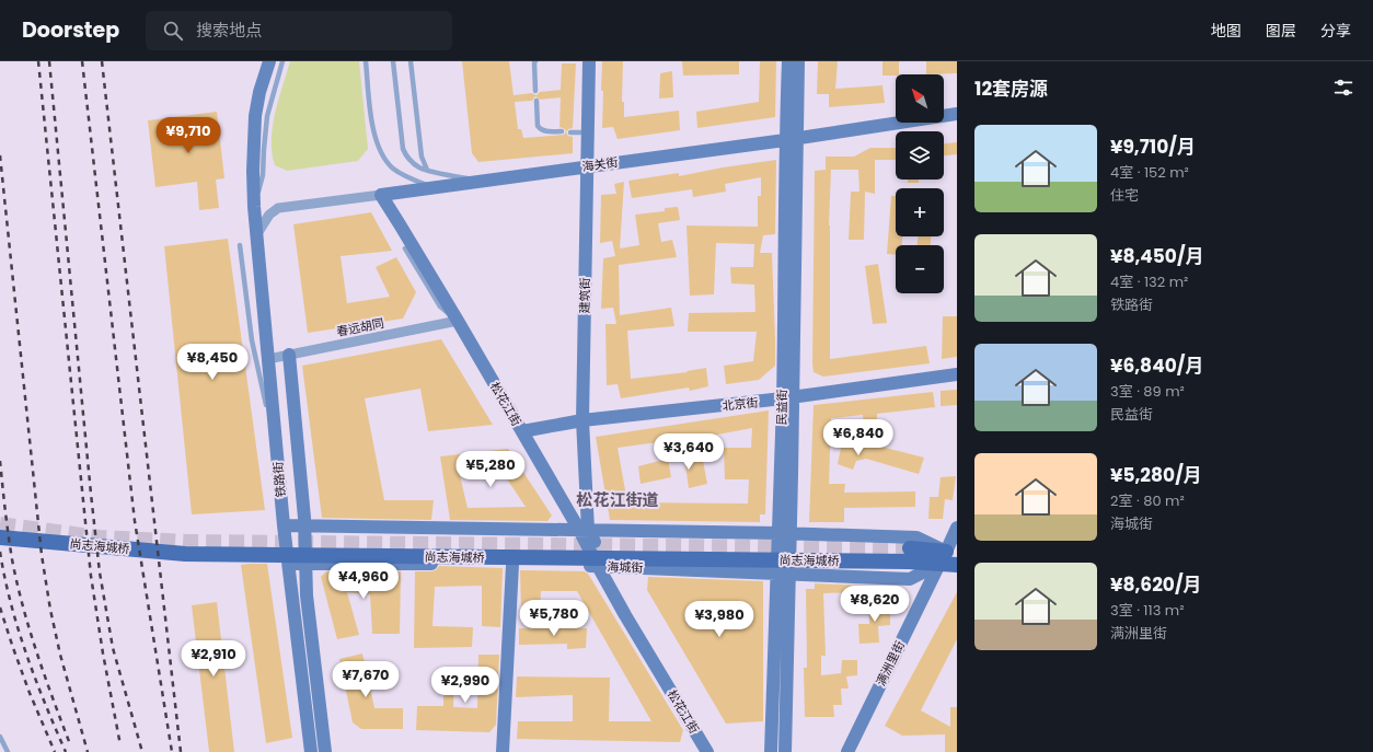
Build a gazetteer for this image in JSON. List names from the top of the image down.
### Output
{
  "streets": {
    "main road": [
      "海关街",
      "建筑街",
      "松花江街",
      "北京街",
      "民益街",
      "铁路街",
      "尚志海城桥",
      "海城街",
      "满洲里街"
    ],
    "street": ["春远胡同"]
  },
  "crossings": [
    ["海关街", "建筑街"],
    ["海关街", "松花江街"],
    ["海关街", "民益街"],
    ["海关街", "铁路街"],
    ["建筑街", "松花江街"],
    ["建筑街", "北京街"],
    ["春远胡同", "松花江街"],
    ["春远胡同", "铁路街"],
    ["松花江街", "北京街"],
    ["松花江街", "海城街"],
    ["北京街", "民益街"],
    ["民益街", "海城街"],
    ["铁路街", "海城街"],
    ["尚志海城桥", "海城街"],
    ["尚志海城桥", "满洲里街"],
    ["海城街", "满洲里街"]
  ],
  "districts": ["松花江街道"],
  "north": "top left",
  "page": {
    "header": "Doorstep",
    "search": "搜索地点",
    "nav": ["地图", "图层", "分享"],
    "heading": "12套房源",
    "map_buttons": ["+", "−"],
    "list": [
      {
        "name": "¥9,710/月",
        "note": "4室 · 152 m² · 住宅"
      },
      {
        "name": "¥8,450/月",
        "note": "4室 · 132 m² · 铁路街"
      },
      {
        "name": "¥6,840/月",
        "note": "3室 · 89 m² · 民益街"
      },
      {
        "name": "¥5,280/月",
        "note": "2室 · 80 m² · 海城街"
      },
      {
        "name": "¥8,620/月",
        "note": "3室 · 113 m² · 满洲里街"
      }
    ],
    "price": [
      "¥9,710",
      "¥8,450",
      "¥6,840",
      "¥3,640",
      "¥5,280",
      "¥4,960",
      "¥8,620",
      "¥5,780",
      "¥3,980",
      "¥2,910",
      "¥7,670",
      "¥2,990"
    ]
  }
}
